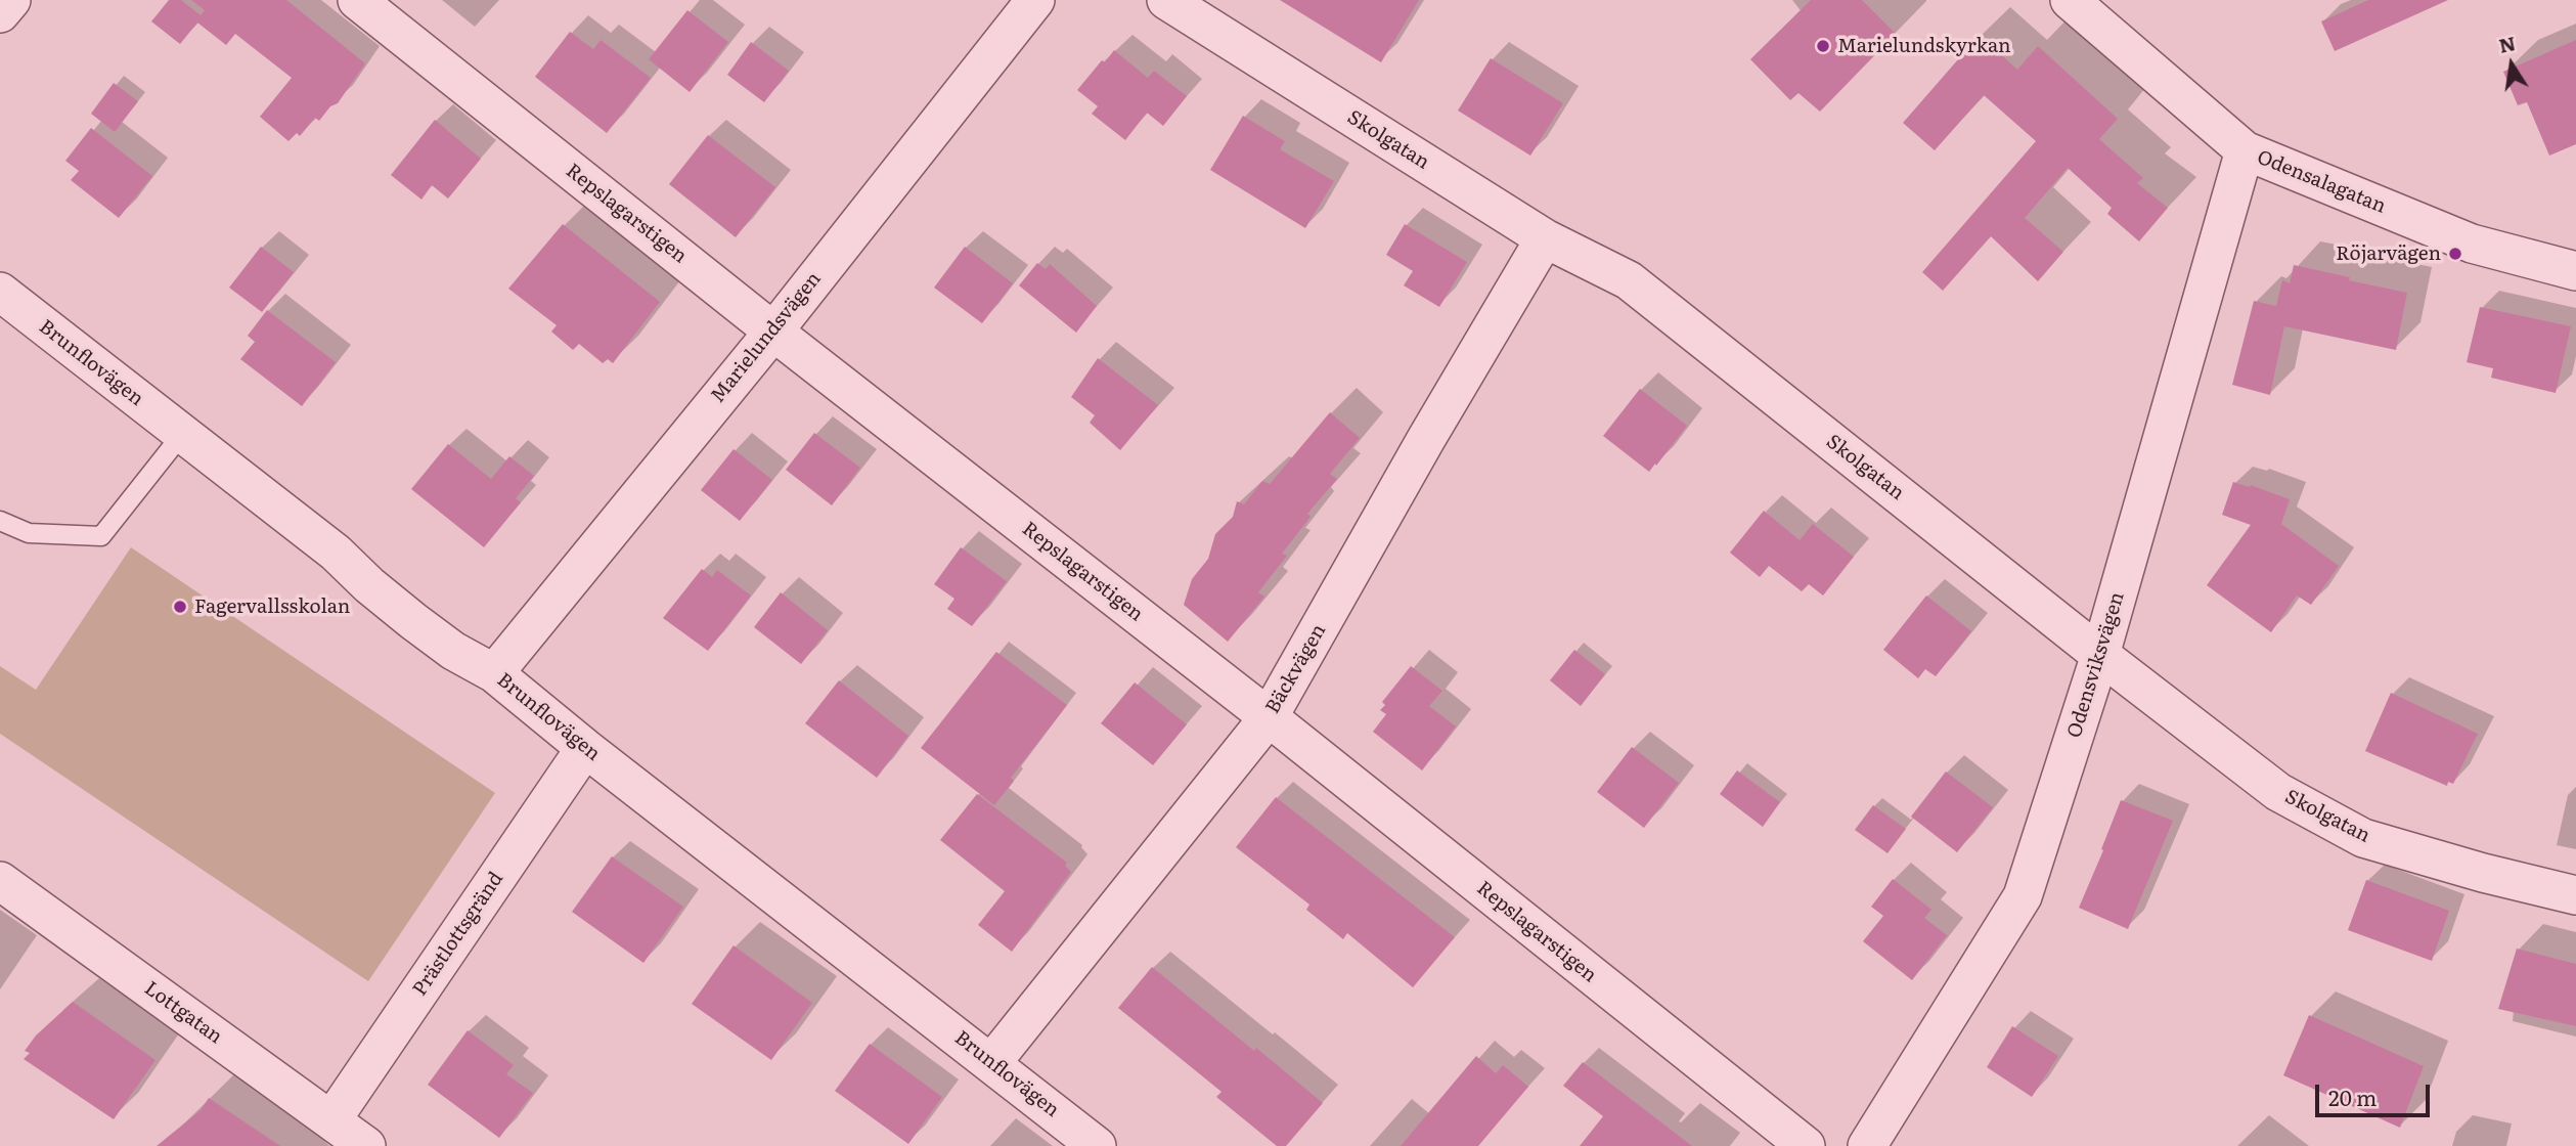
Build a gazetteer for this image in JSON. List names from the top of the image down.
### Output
{
  "streets": {
    "street": [
      "Skolgatan",
      "Odensalagatan",
      "Repslagarstigen",
      "Marielundsvägen",
      "Brunflovägen",
      "Odensviksvägen",
      "Bäckvägen",
      "Prästlottsgränd",
      "Lottgatan"
    ]
  },
  "crossings": [
    ["Skolgatan", "Odensviksvägen"],
    ["Skolgatan", "Bäckvägen"],
    ["Odensalagatan", "Odensviksvägen"],
    ["Repslagarstigen", "Marielundsvägen"],
    ["Repslagarstigen", "Bäckvägen"],
    ["Marielundsvägen", "Brunflovägen"],
    ["Brunflovägen", "Bäckvägen"],
    ["Brunflovägen", "Prästlottsgränd"],
    ["Prästlottsgränd", "Lottgatan"]
  ],
  "places": ["Marielundskyrkan", "Röjarvägen", "Fagervallsskolan"],
  "scale_bar": "20 m",
  "north": "top"
}
